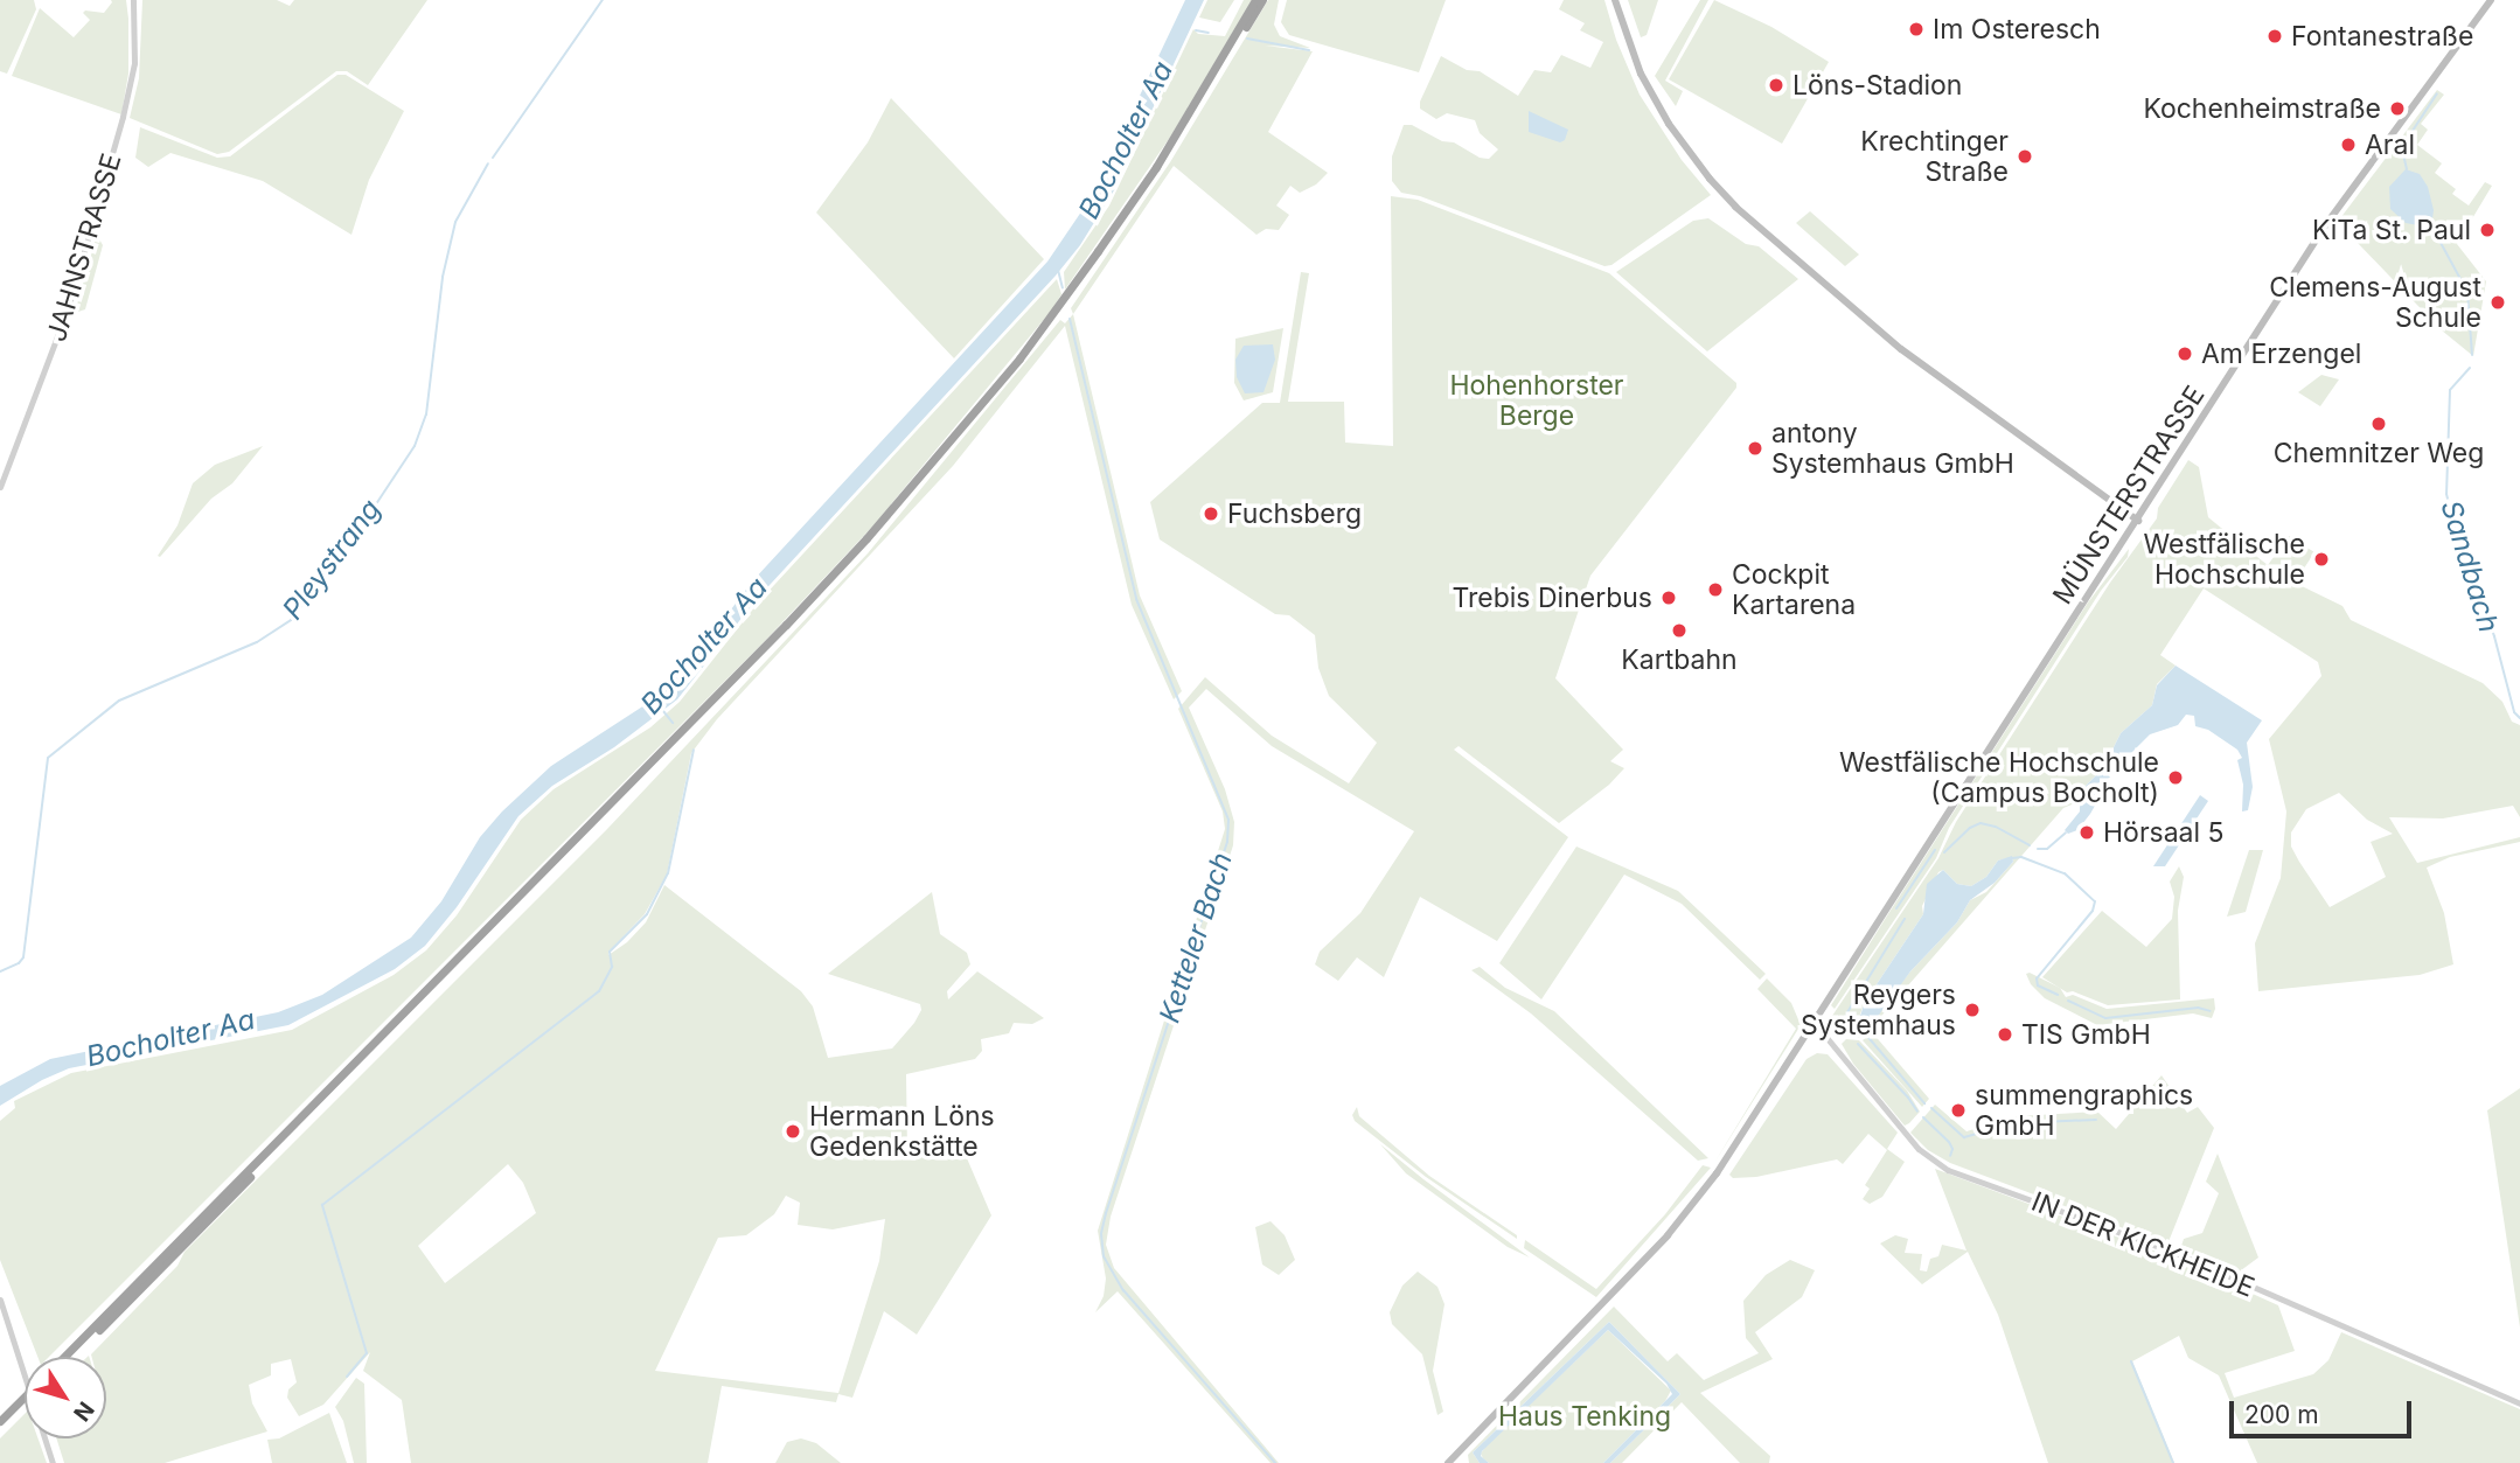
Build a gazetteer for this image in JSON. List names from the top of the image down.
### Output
{
  "streets": {
    "main road": ["MÜNSTERSTRASSE"],
    "street": ["JAHNSTRASSE", "IN DER KICKHEIDE"]
  },
  "crossings": [
    ["MÜNSTERSTRASSE", "IN DER KICKHEIDE"]
  ],
  "water": [
    "Bocholter Aa",
    "Pleystrang",
    "Sandbach",
    "Ketteler Bach"
  ],
  "parks": ["Hohenhorster Berge", "Haus Tenking"],
  "places": [
    "Im Osteresch",
    "Fontanestraße",
    "Löns-Stadion",
    "Kochenheimstraße",
    "Aral",
    "Krechtinger Straße",
    "KiTa St. Paul",
    "Clemens-August Schule",
    "Am Erzengel",
    "Chemnitzer Weg",
    "antony Systemhaus GmbH",
    "Fuchsberg",
    "Westfälische Hochschule",
    "Cockpit Kartarena",
    "Trebis Dinerbus",
    "Kartbahn",
    "Westfälische Hochschule (Campus Bocholt)",
    "Hörsaal 5",
    "Reygers Systemhaus",
    "TIS GmbH",
    "summengraphics GmbH",
    "Hermann Löns Gedenkstätte"
  ],
  "scale_bar": "200 m",
  "north": "bottom right"
}
